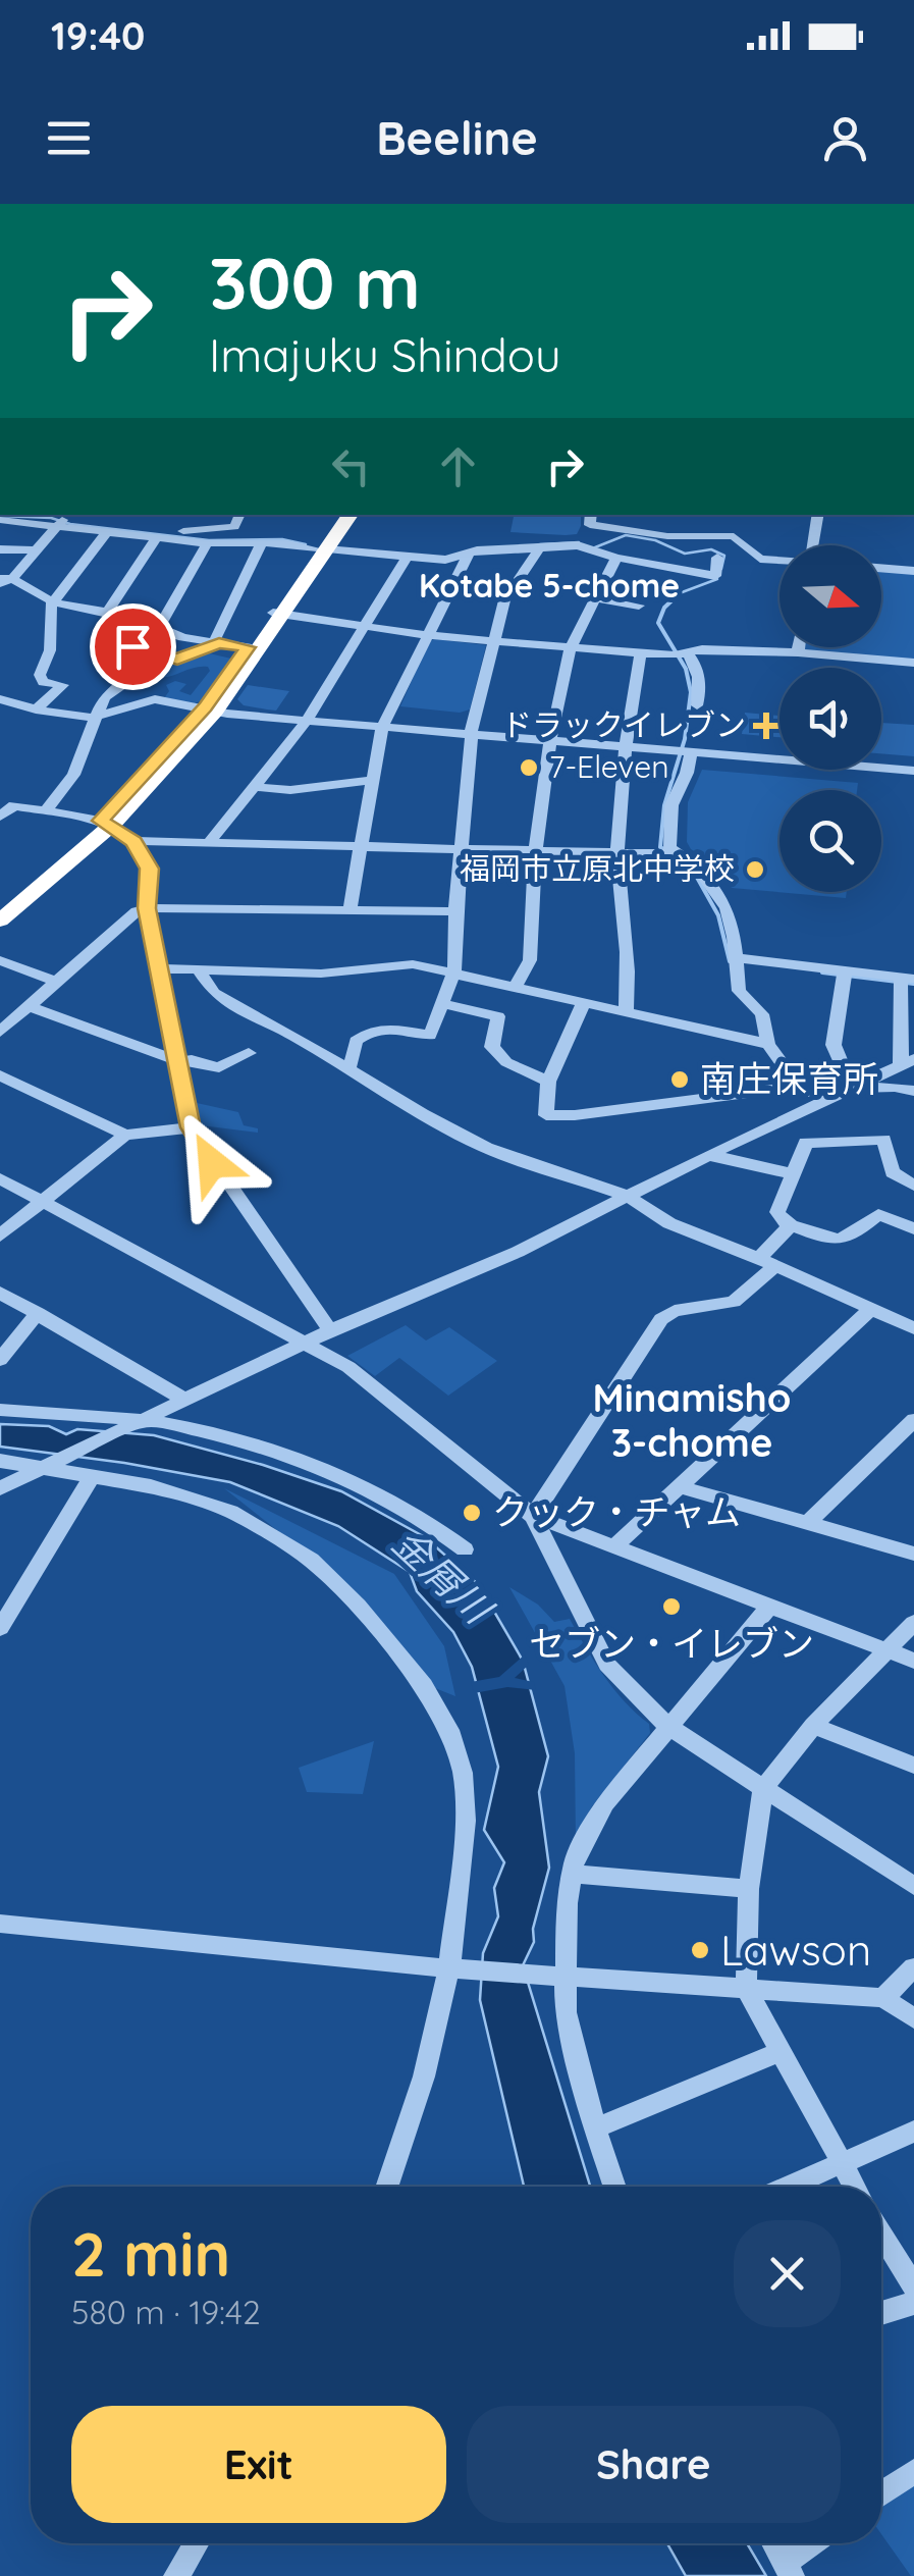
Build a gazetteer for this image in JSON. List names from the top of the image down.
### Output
{
  "districts": ["Kotabe 5-chome", "Minamisho 3-chome"],
  "water": ["金屑川"],
  "places": {
    "health": ["ドラックイレブン"],
    "other": [
      "7-Eleven",
      "福岡市立原北中学校",
      "南庄保育所",
      "クック・チャム",
      "セブン・イレブン",
      "Lawson"
    ]
  },
  "north": "right",
  "page": {
    "status": "19:40",
    "header": "Beeline",
    "turn": ["300 m", "Imajuku Shindou"],
    "heading": ["2 min", "580 m · 19:42"],
    "buttons": ["Exit", "Share"]
  }
}
